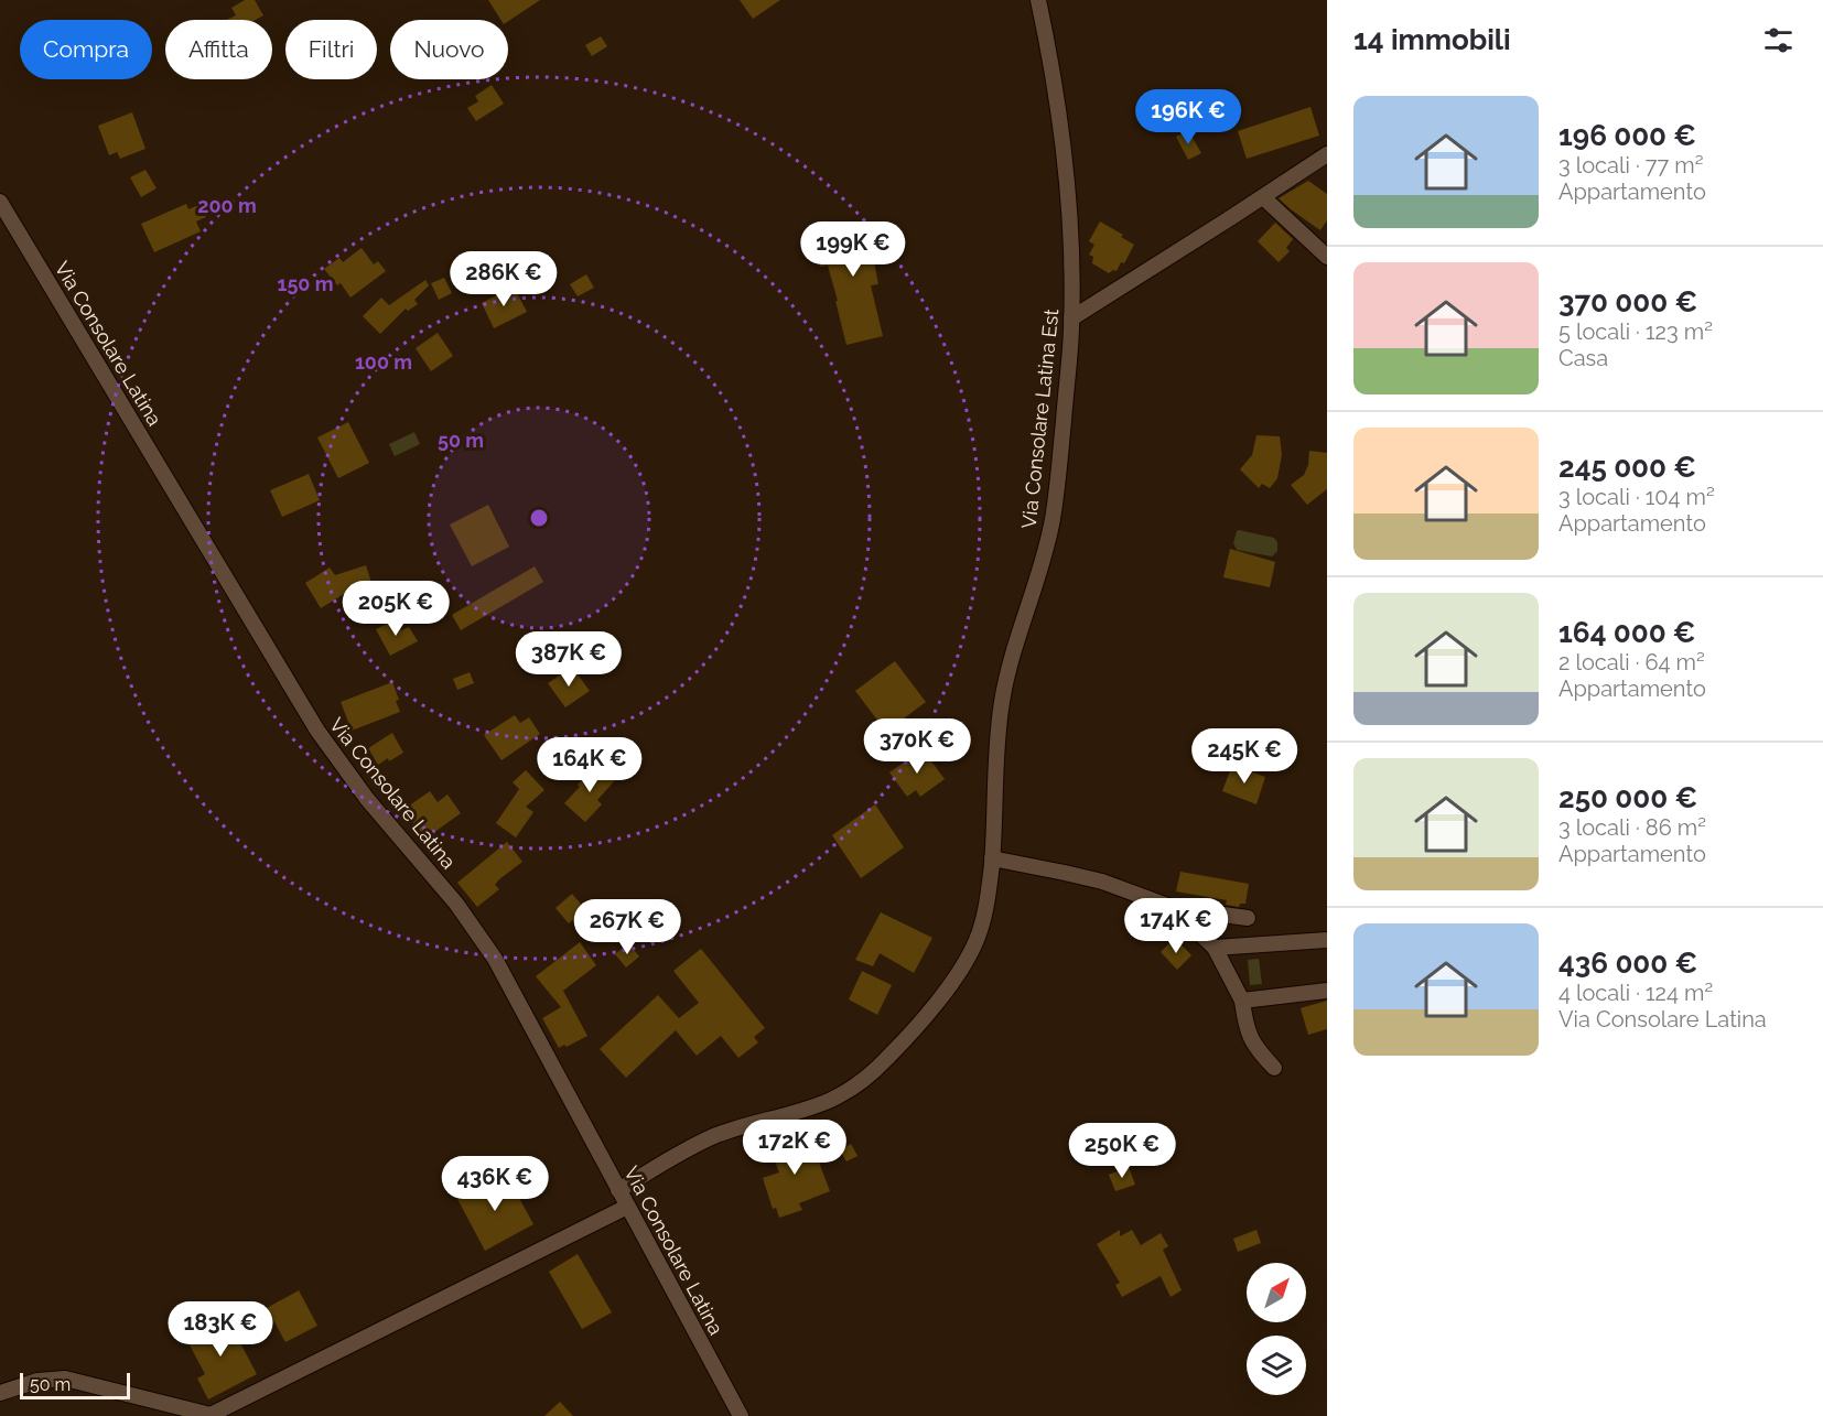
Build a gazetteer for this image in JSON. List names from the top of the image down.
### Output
{
  "streets": {
    "street": ["Via Consolare Latina", "Via Consolare Latina Est"]
  },
  "crossings": [
    ["Via Consolare Latina", "Via Consolare Latina Est"]
  ],
  "scale_bar": "50 m",
  "north": "top right",
  "page": {
    "heading": "14 immobili",
    "chip": [
      "Compra",
      "Affitta",
      "Filtri",
      "Nuovo"
    ],
    "list": [
      {
        "name": "196 000 €",
        "note": "3 locali · 77 m² · Appartamento"
      },
      {
        "name": "370 000 €",
        "note": "5 locali · 123 m² · Casa"
      },
      {
        "name": "245 000 €",
        "note": "3 locali · 104 m² · Appartamento"
      },
      {
        "name": "164 000 €",
        "note": "2 locali · 64 m² · Appartamento"
      },
      {
        "name": "250 000 €",
        "note": "3 locali · 86 m² · Appartamento"
      },
      {
        "name": "436 000 €",
        "note": "4 locali · 124 m² · Via Consolare Latina"
      }
    ],
    "price": [
      "196K €",
      "199K €",
      "286K €",
      "205K €",
      "387K €",
      "370K €",
      "245K €",
      "164K €",
      "174K €",
      "267K €",
      "172K €",
      "250K €",
      "436K €",
      "183K €"
    ],
    "scale": "50 m"
  },
  "rings": [
    "200 m",
    "150 m",
    "100 m",
    "50 m"
  ]
}
